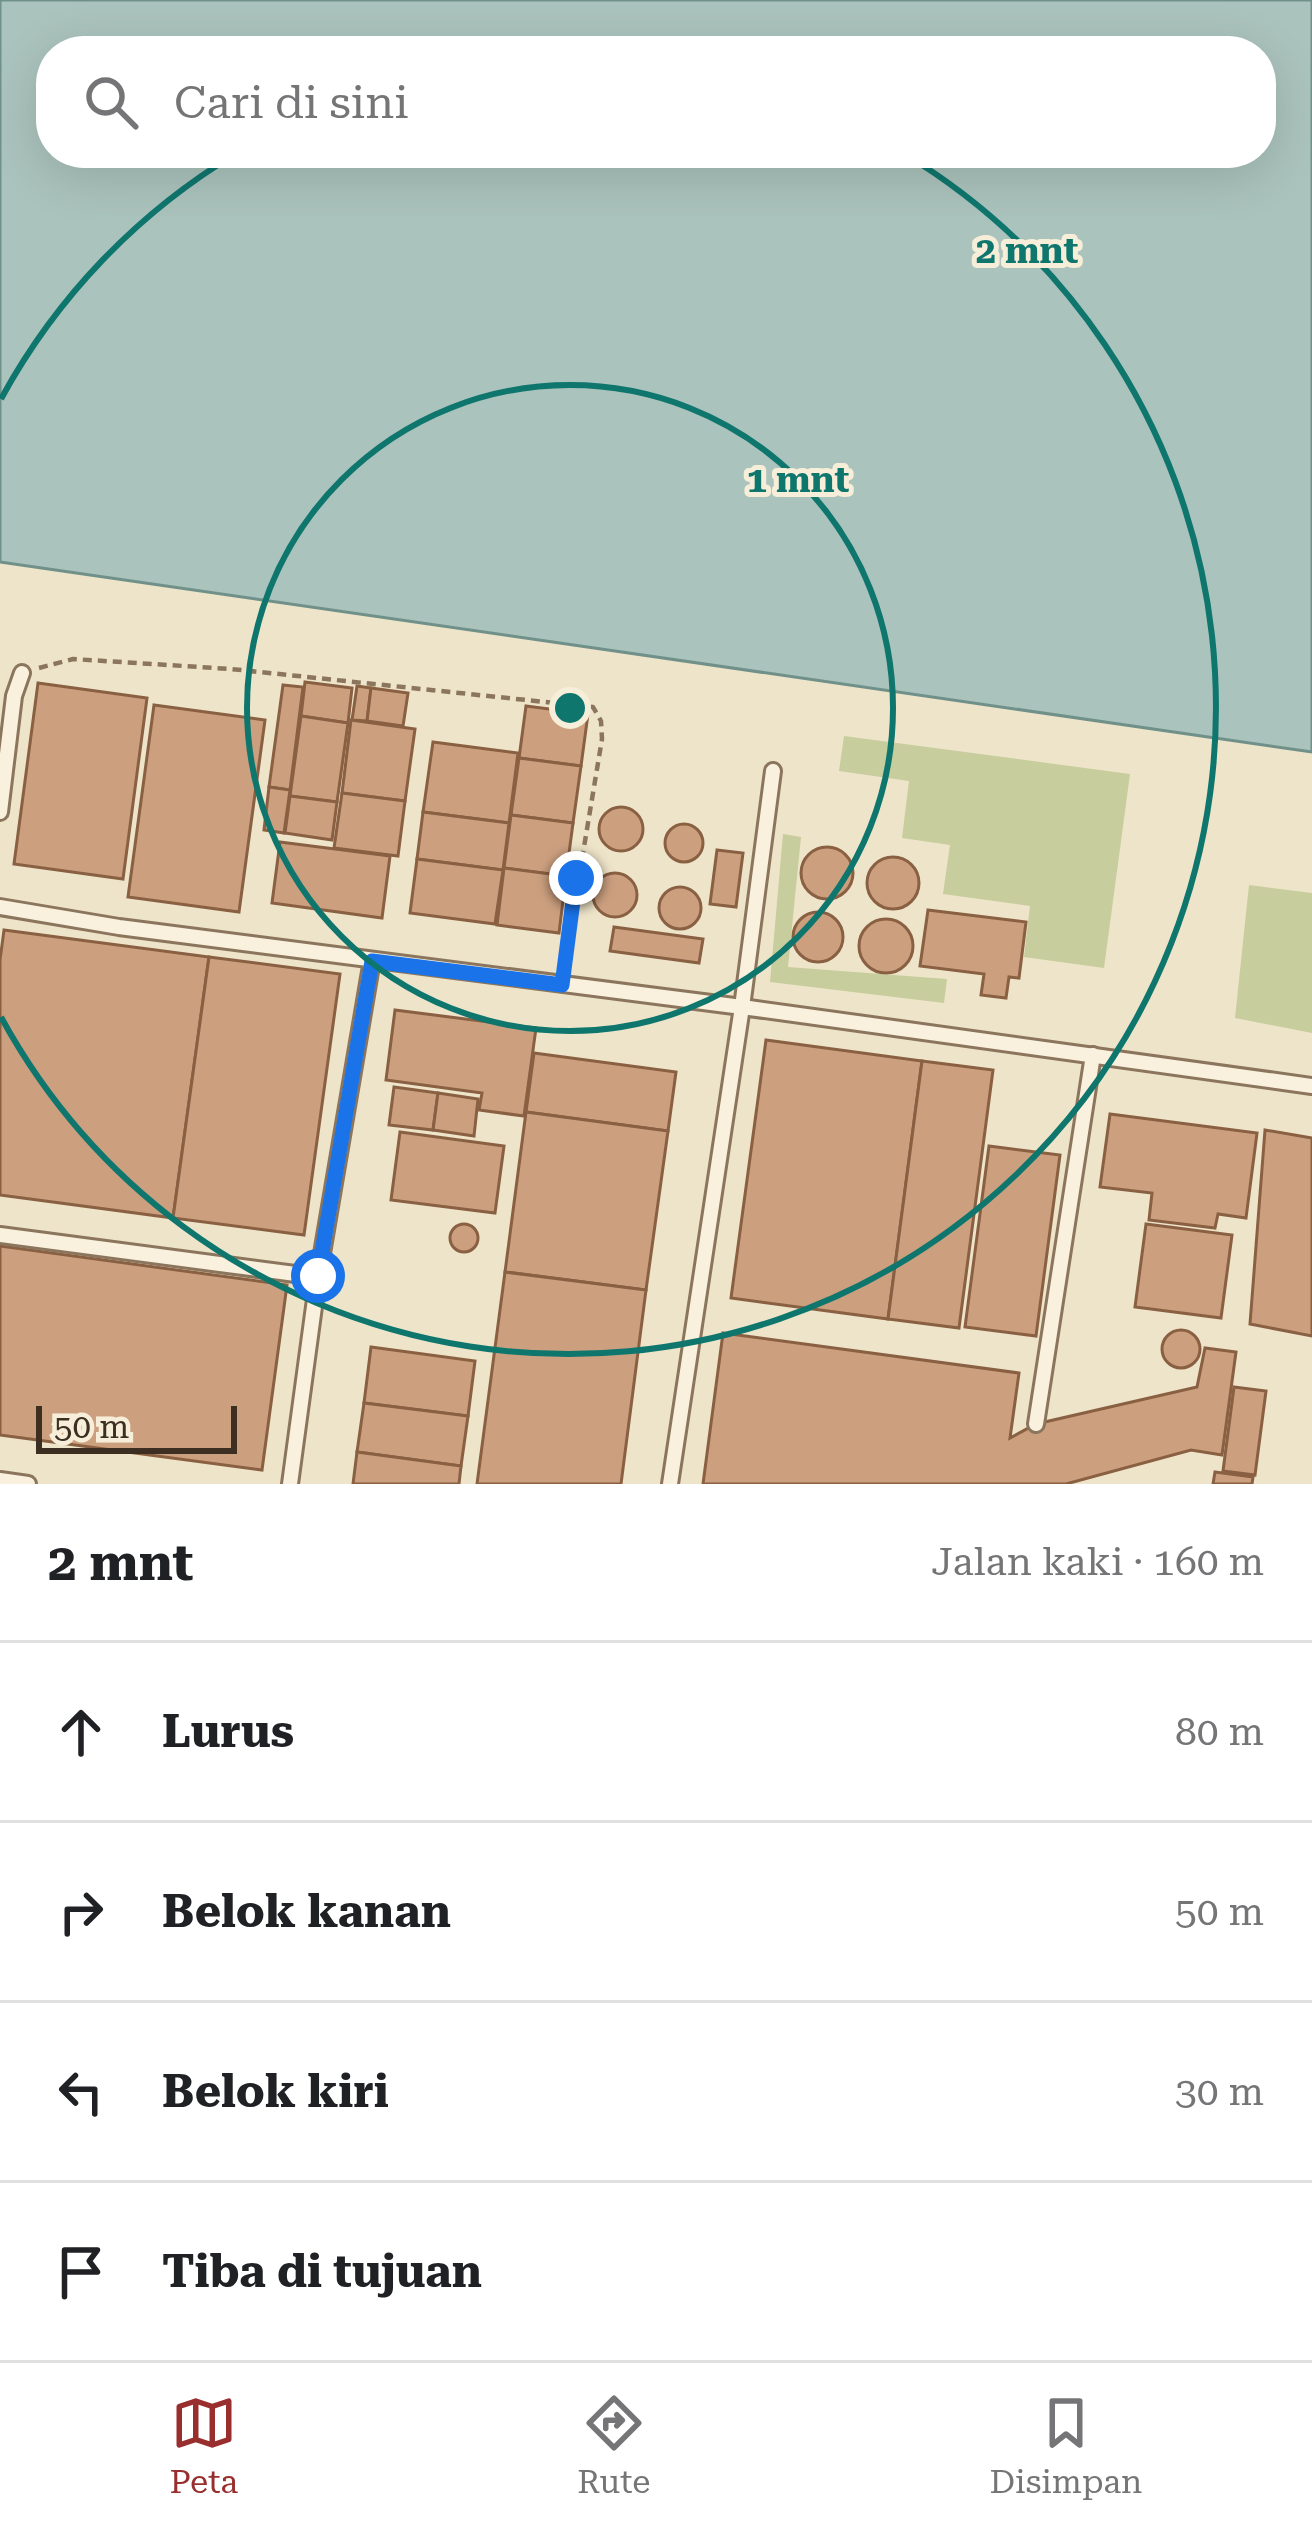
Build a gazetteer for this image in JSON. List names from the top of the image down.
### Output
{
  "scale_bar": "50 m",
  "page": {
    "search": "Cari di sini",
    "scale": "50 m",
    "heading": ["2 mnt", "Jalan kaki · 160 m"],
    "list": [
      ["Lurus", "80 m"],
      ["Belok kanan", "50 m"],
      ["Belok kiri", "30 m"],
      "Tiba di tujuan"
    ],
    "nav": ["Peta", "Rute", "Disimpan"]
  },
  "rings": ["2 mnt", "1 mnt"]
}
